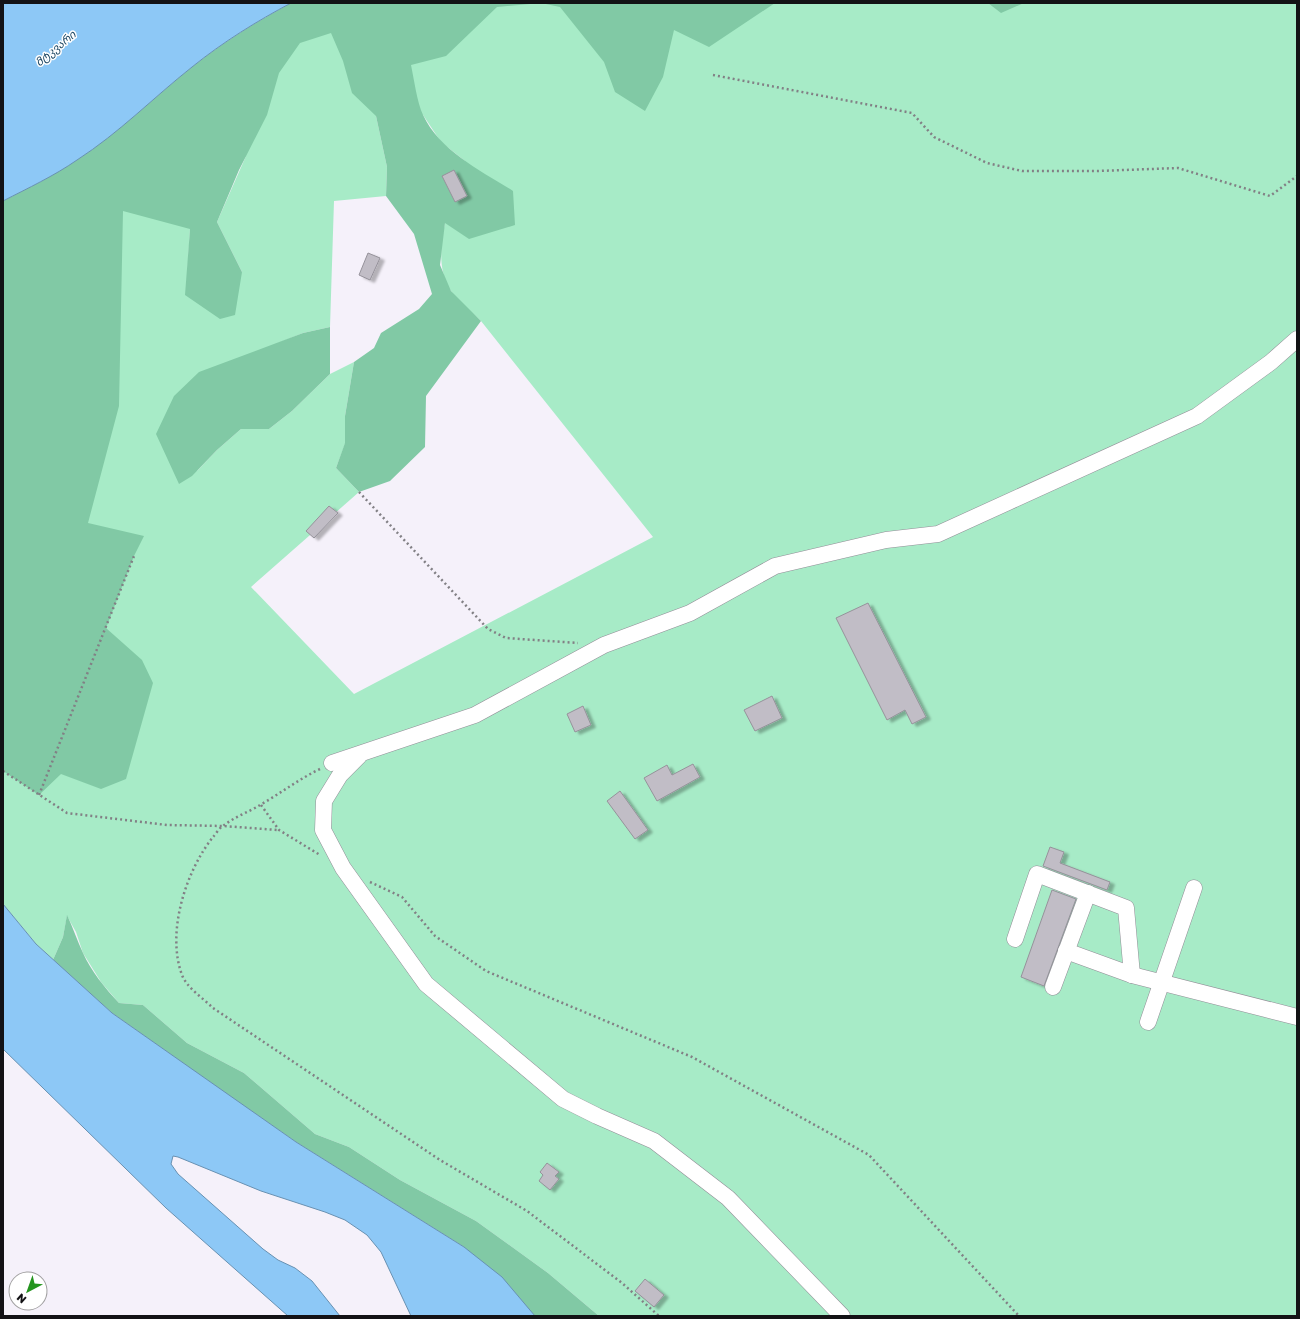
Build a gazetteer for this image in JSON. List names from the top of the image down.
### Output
{
  "water": ["მტკვარი"],
  "north": "bottom left"
}
